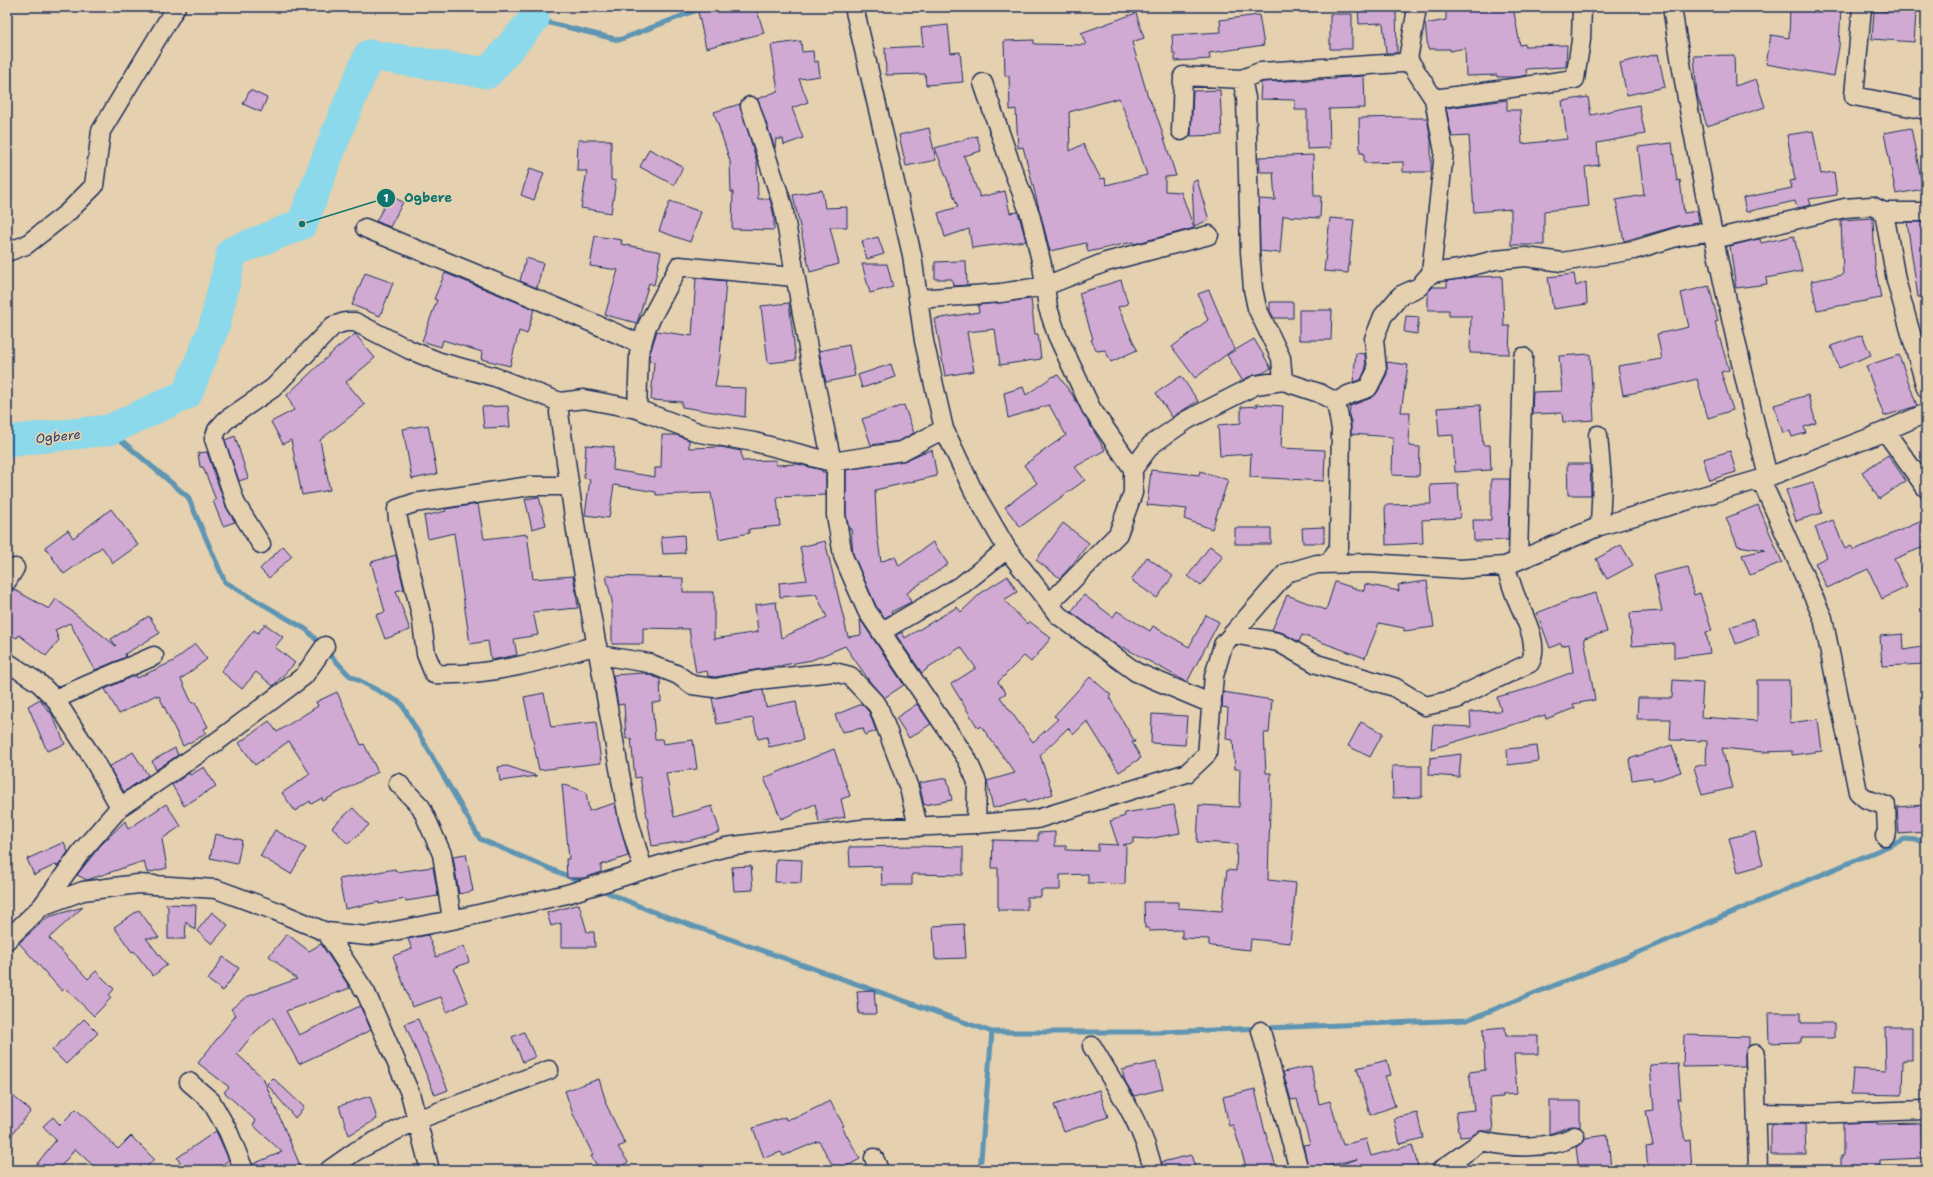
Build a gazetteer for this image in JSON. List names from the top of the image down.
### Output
{
  "water": ["Ogbere"],
  "places": ["Ogbere"]
}
